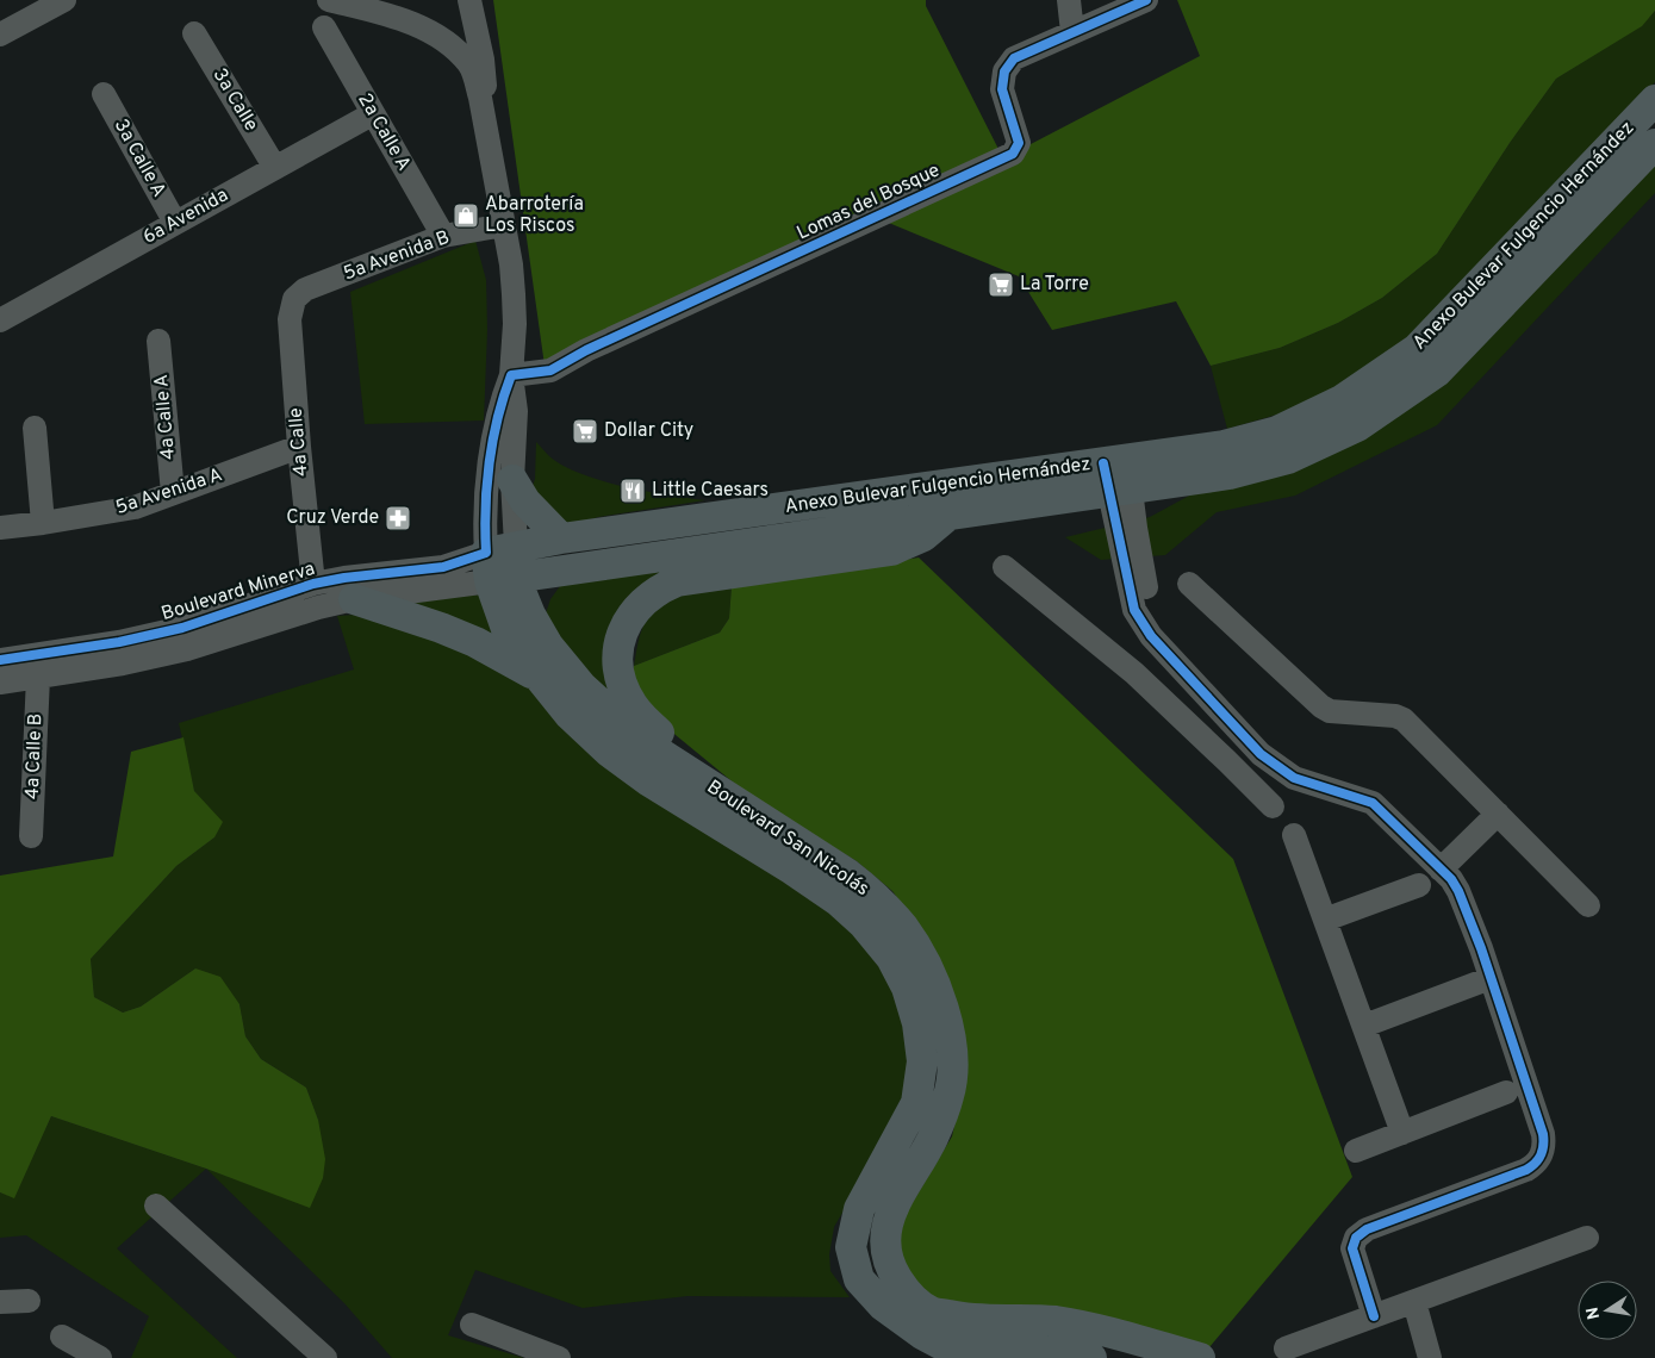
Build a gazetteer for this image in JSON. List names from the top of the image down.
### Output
{
  "streets": {
    "main road": ["Anexo Bulevar Fulgencio Hernández", "Boulevard San Nicolás"],
    "street": [
      "3a Calle",
      "2a Calle A",
      "3a Calle A",
      "Lomas del Bosque",
      "6a Avenida",
      "5a Avenida B",
      "4a Calle A",
      "4a Calle",
      "5a Avenida A",
      "Boulevard Minerva",
      "4a Calle B"
    ]
  },
  "crossings": [
    ["3a Calle", "6a Avenida"],
    ["2a Calle A", "6a Avenida"],
    ["2a Calle A", "5a Avenida B"],
    ["3a Calle A", "6a Avenida"],
    ["Anexo Bulevar Fulgencio Hernández", "Boulevard Minerva"],
    ["Anexo Bulevar Fulgencio Hernández", "Boulevard San Nicolás"],
    ["5a Avenida B", "4a Calle"],
    ["4a Calle A", "5a Avenida A"],
    ["4a Calle", "5a Avenida A"],
    ["4a Calle", "Boulevard Minerva"],
    ["Boulevard Minerva", "4a Calle B"],
    ["Boulevard Minerva", "Boulevard San Nicolás"]
  ],
  "places": {
    "shop": ["Abarrotería Los Riscos"],
    "supermarket": ["La Torre", "Dollar City"],
    "restaurant": ["Little Caesars"],
    "pharmacy": ["Cruz Verde"]
  },
  "north": "left"
}
